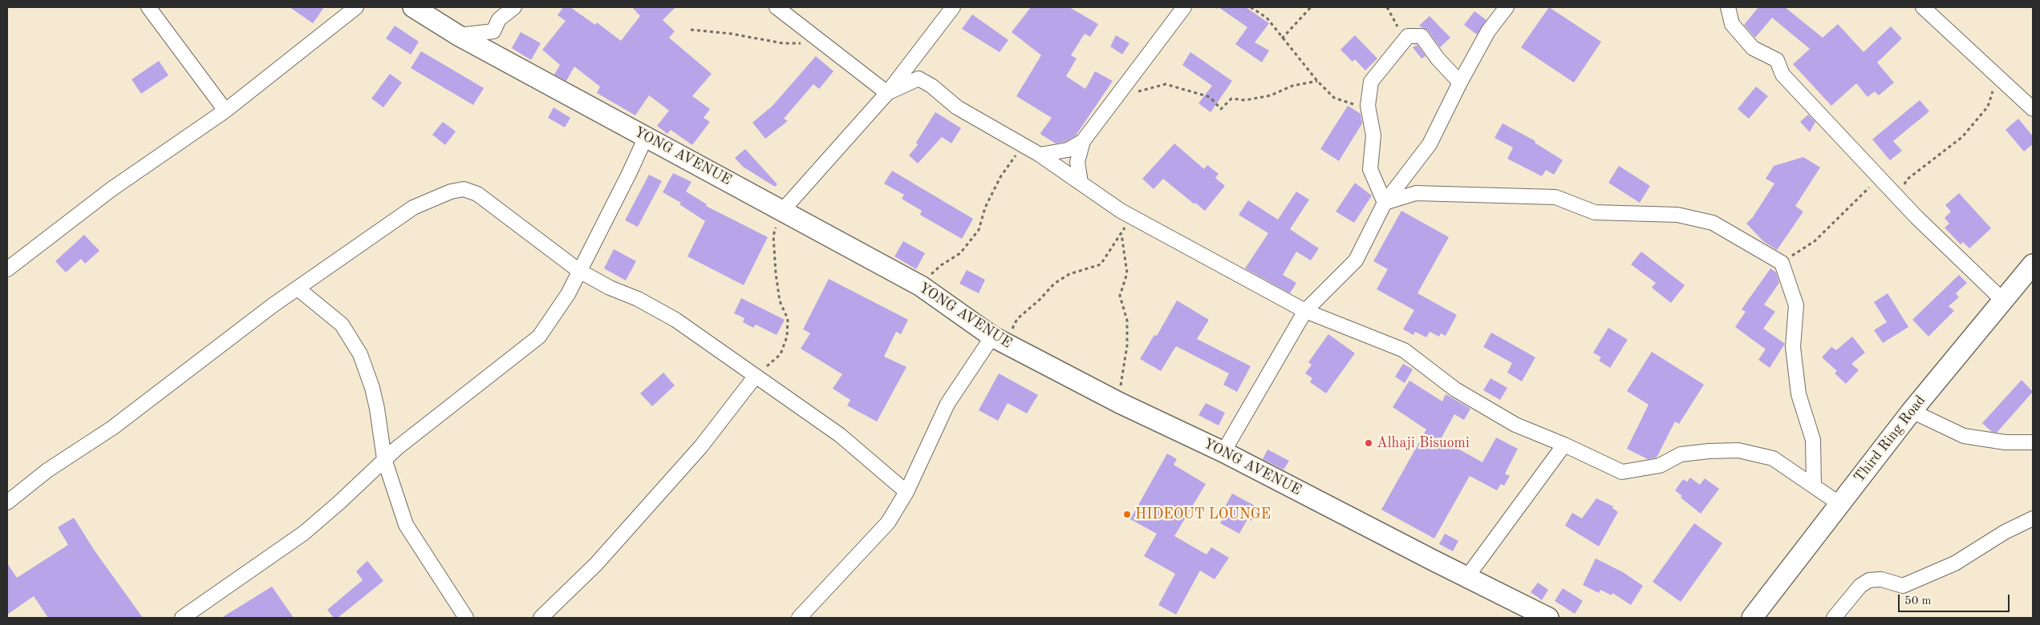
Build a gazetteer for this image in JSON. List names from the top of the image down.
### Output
{
  "streets": {
    "street": ["YONG AVENUE", "Third Ring Road"]
  },
  "places": ["Alhaji Bisuomi", "HIDEOUT LOUNGE"],
  "scale_bar": "50 m"
}
